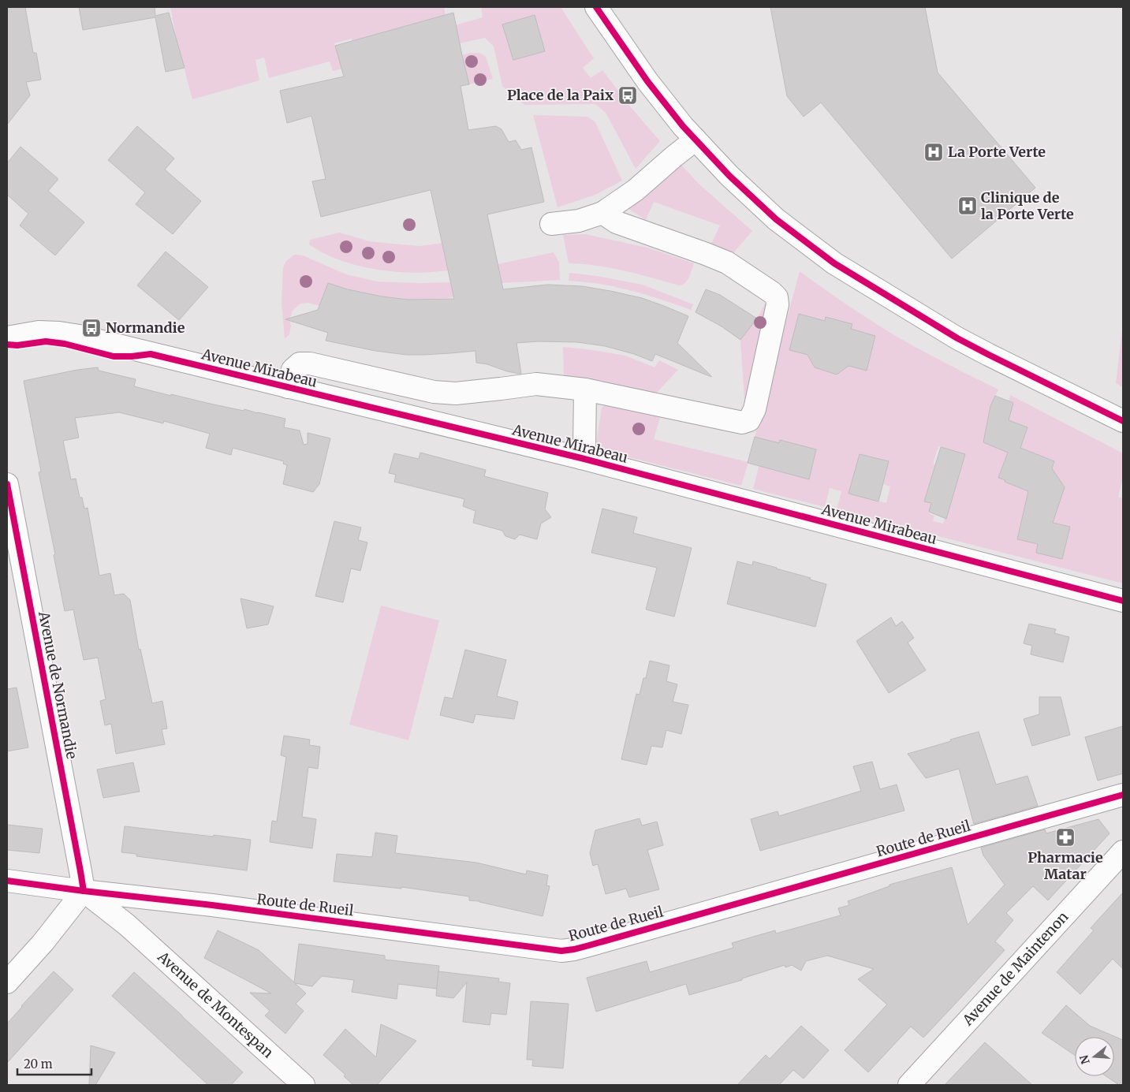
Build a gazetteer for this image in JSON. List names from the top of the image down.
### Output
{
  "streets": {
    "street": [
      "Avenue Mirabeau",
      "Avenue de Normandie",
      "Route de Rueil",
      "Avenue de Maintenon",
      "Avenue de Montespan"
    ]
  },
  "crossings": [
    ["Avenue de Normandie", "Route de Rueil"],
    ["Avenue de Normandie", "Avenue de Montespan"],
    ["Route de Rueil", "Avenue de Montespan"]
  ],
  "places": {
    "bus stop": ["Place de la Paix", "Normandie"],
    "hospital": ["La Porte Verte", "Clinique de la Porte Verte"],
    "pharmacy": ["Pharmacie Matar"]
  },
  "scale_bar": "20 m",
  "north": "left"
}
